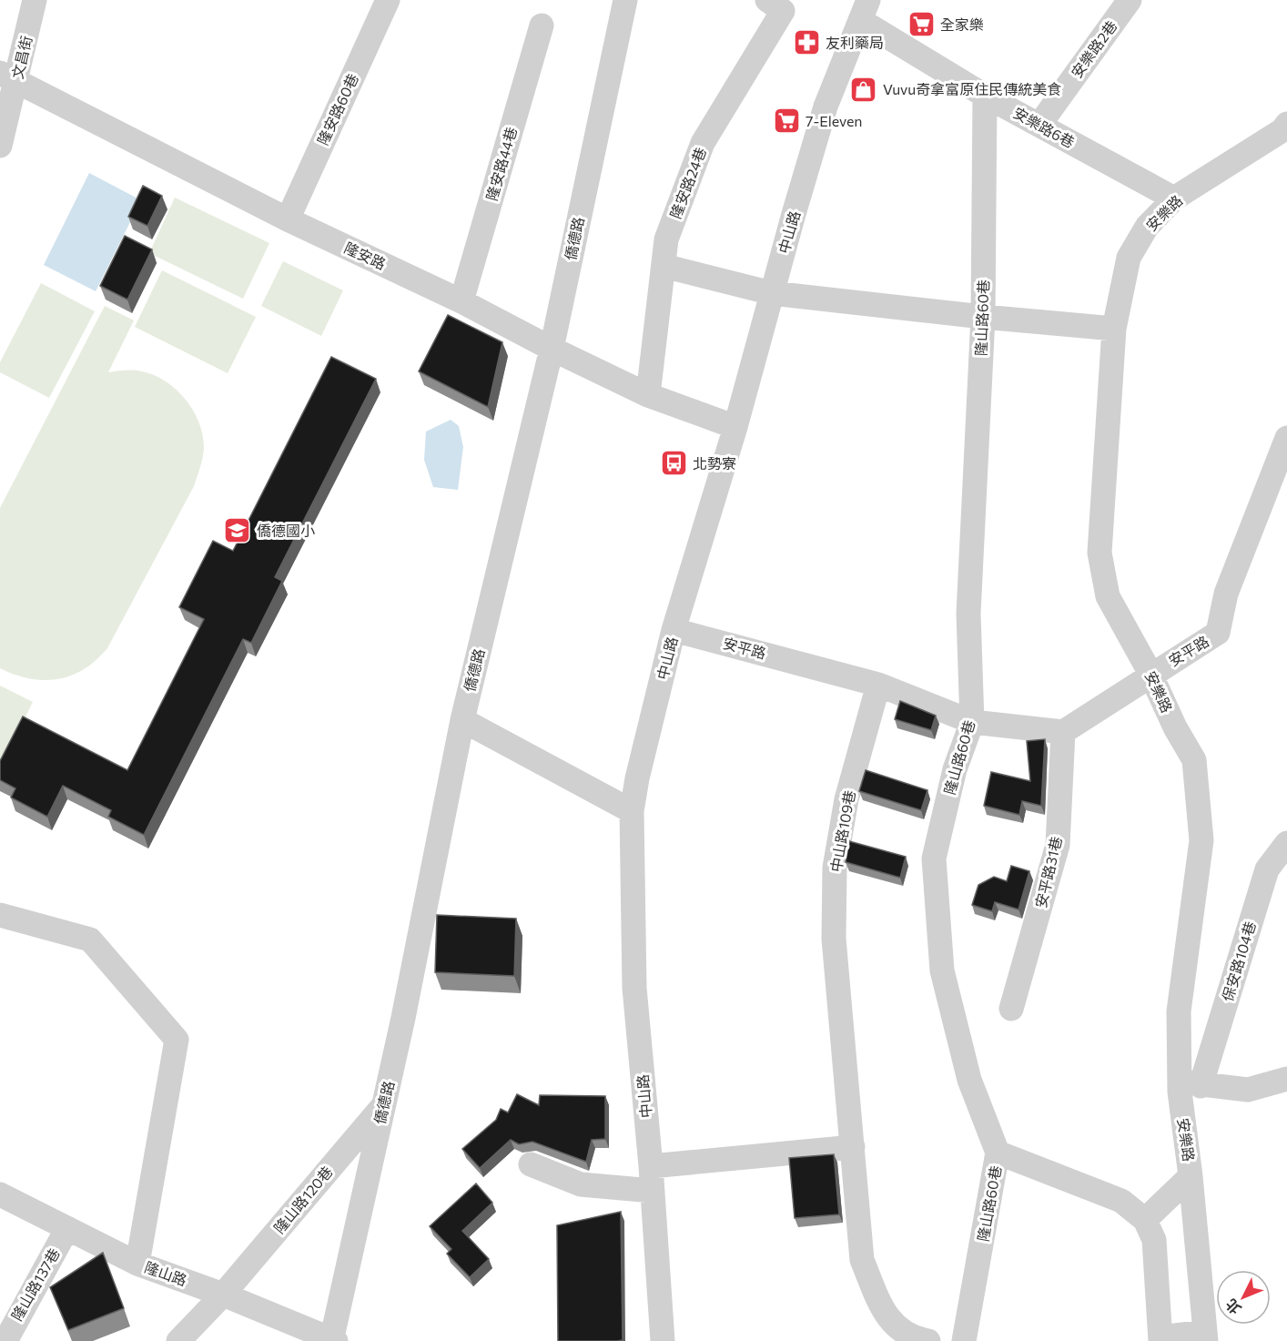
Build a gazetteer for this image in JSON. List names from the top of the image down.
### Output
{
  "streets": {
    "street": [
      "安樂路2巷",
      "文昌街",
      "隆安路60巷",
      "安樂路6巷",
      "隆安路44巷",
      "隆安路24巷",
      "安樂路",
      "中山路",
      "僑德路",
      "隆安路",
      "隆山路60巷",
      "安平路",
      "中山路109巷",
      "安平路31巷",
      "保安路104巷",
      "隆山路120巷",
      "隆山路",
      "隆山路137巷"
    ]
  },
  "crossings": [
    ["安樂路2巷", "安樂路6巷"],
    ["文昌街", "隆安路"],
    ["隆安路60巷", "隆安路"],
    ["安樂路6巷", "安樂路"],
    ["安樂路6巷", "中山路"],
    ["安樂路6巷", "隆山路60巷"],
    ["隆安路44巷", "隆安路"],
    ["隆安路24巷", "隆安路"],
    ["安樂路", "安平路"],
    ["安樂路", "保安路104巷"],
    ["中山路", "隆安路"],
    ["中山路", "安平路"],
    ["僑德路", "隆安路"],
    ["僑德路", "隆山路120巷"],
    ["僑德路", "隆山路"],
    ["安平路", "中山路109巷"],
    ["安平路", "安平路31巷"],
    ["隆山路120巷", "隆山路"],
    ["隆山路", "隆山路137巷"]
  ],
  "places": {
    "supermarket": ["全家樂", "7-Eleven"],
    "pharmacy": ["友利藥局"],
    "shop": ["Vuvu奇拿富原住民傳統美食"],
    "bus stop": ["北勢寮"],
    "school or university": ["僑德國小"]
  },
  "north": "bottom left"
}
